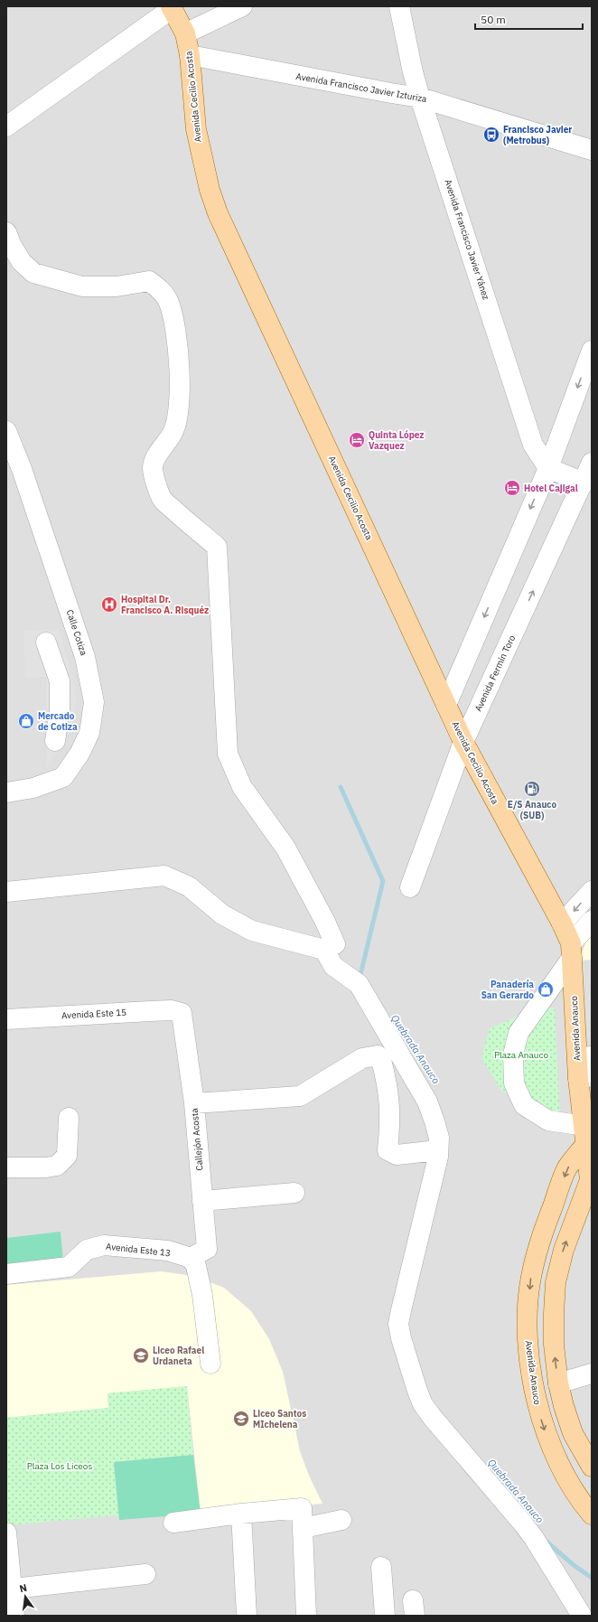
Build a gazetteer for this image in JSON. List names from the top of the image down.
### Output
{
  "streets": {
    "main road": ["Avenida Cecilio Acosta", "Avenida Anauco"],
    "street": [
      "Avenida Francisco Javier Izturiza",
      "Avenida Francisco Javier Yánez",
      "Calle Cotiza",
      "Avenida Fermín Toro",
      "Avenida Este 15",
      "Callejón Acosta",
      "Avenida Este 13"
    ]
  },
  "crossings": [
    ["Avenida Francisco Javier Izturiza", "Avenida Cecilio Acosta"],
    ["Avenida Francisco Javier Izturiza", "Avenida Francisco Javier Yánez"],
    ["Avenida Cecilio Acosta", "Avenida Fermín Toro"],
    ["Avenida Cecilio Acosta", "Avenida Anauco"],
    ["Avenida Este 15", "Callejón Acosta"],
    ["Callejón Acosta", "Avenida Este 13"]
  ],
  "water": ["Quebrada Anauco"],
  "parks": ["Plaza Anauco", "Plaza Los Liceos"],
  "places": {
    "bus stop": ["Francisco Javier (Metrobus)"],
    "hotel": ["Quinta López Vazquez", "Hotel Cajigal"],
    "hospital": ["Hospital Dr. Francisco A. Risquéz"],
    "shop": ["Mercado de Cotiza", "Panadería San Gerardo"],
    "fuel station": ["E/S Anauco (SUB)"],
    "school or university": ["Liceo Rafael Urdaneta", "Liceo Santos MIchelena"]
  },
  "scale_bar": "50 m",
  "north": "top"
}
